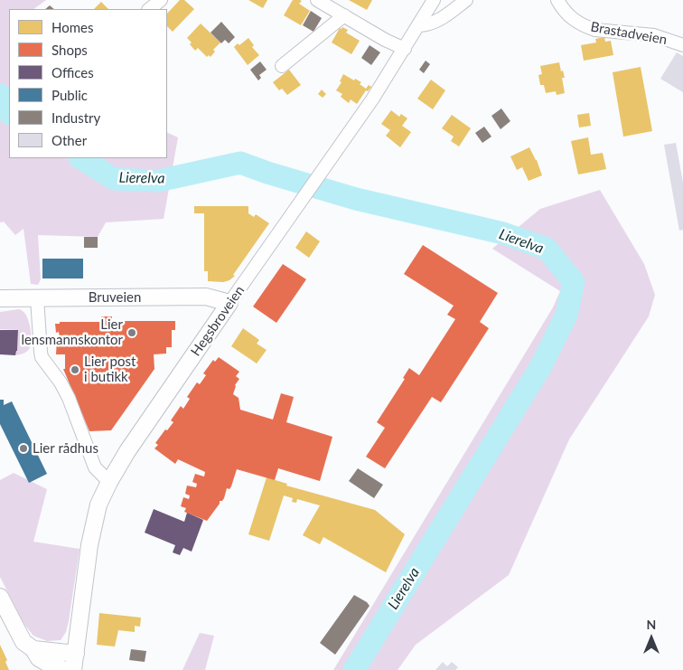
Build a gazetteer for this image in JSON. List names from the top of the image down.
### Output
{
  "streets": {
    "street": ["Brastadveien", "Bruveien", "Hegsbroveien"]
  },
  "crossings": [
    ["Bruveien", "Hegsbroveien"]
  ],
  "water": ["Lierelva"],
  "places": ["Lier lensmannskontor", "Lier post i butikk", "Lier rådhus"],
  "legend": [
    "Homes",
    "Shops",
    "Offices",
    "Public",
    "Industry",
    "Other"
  ],
  "north": "top"
}
